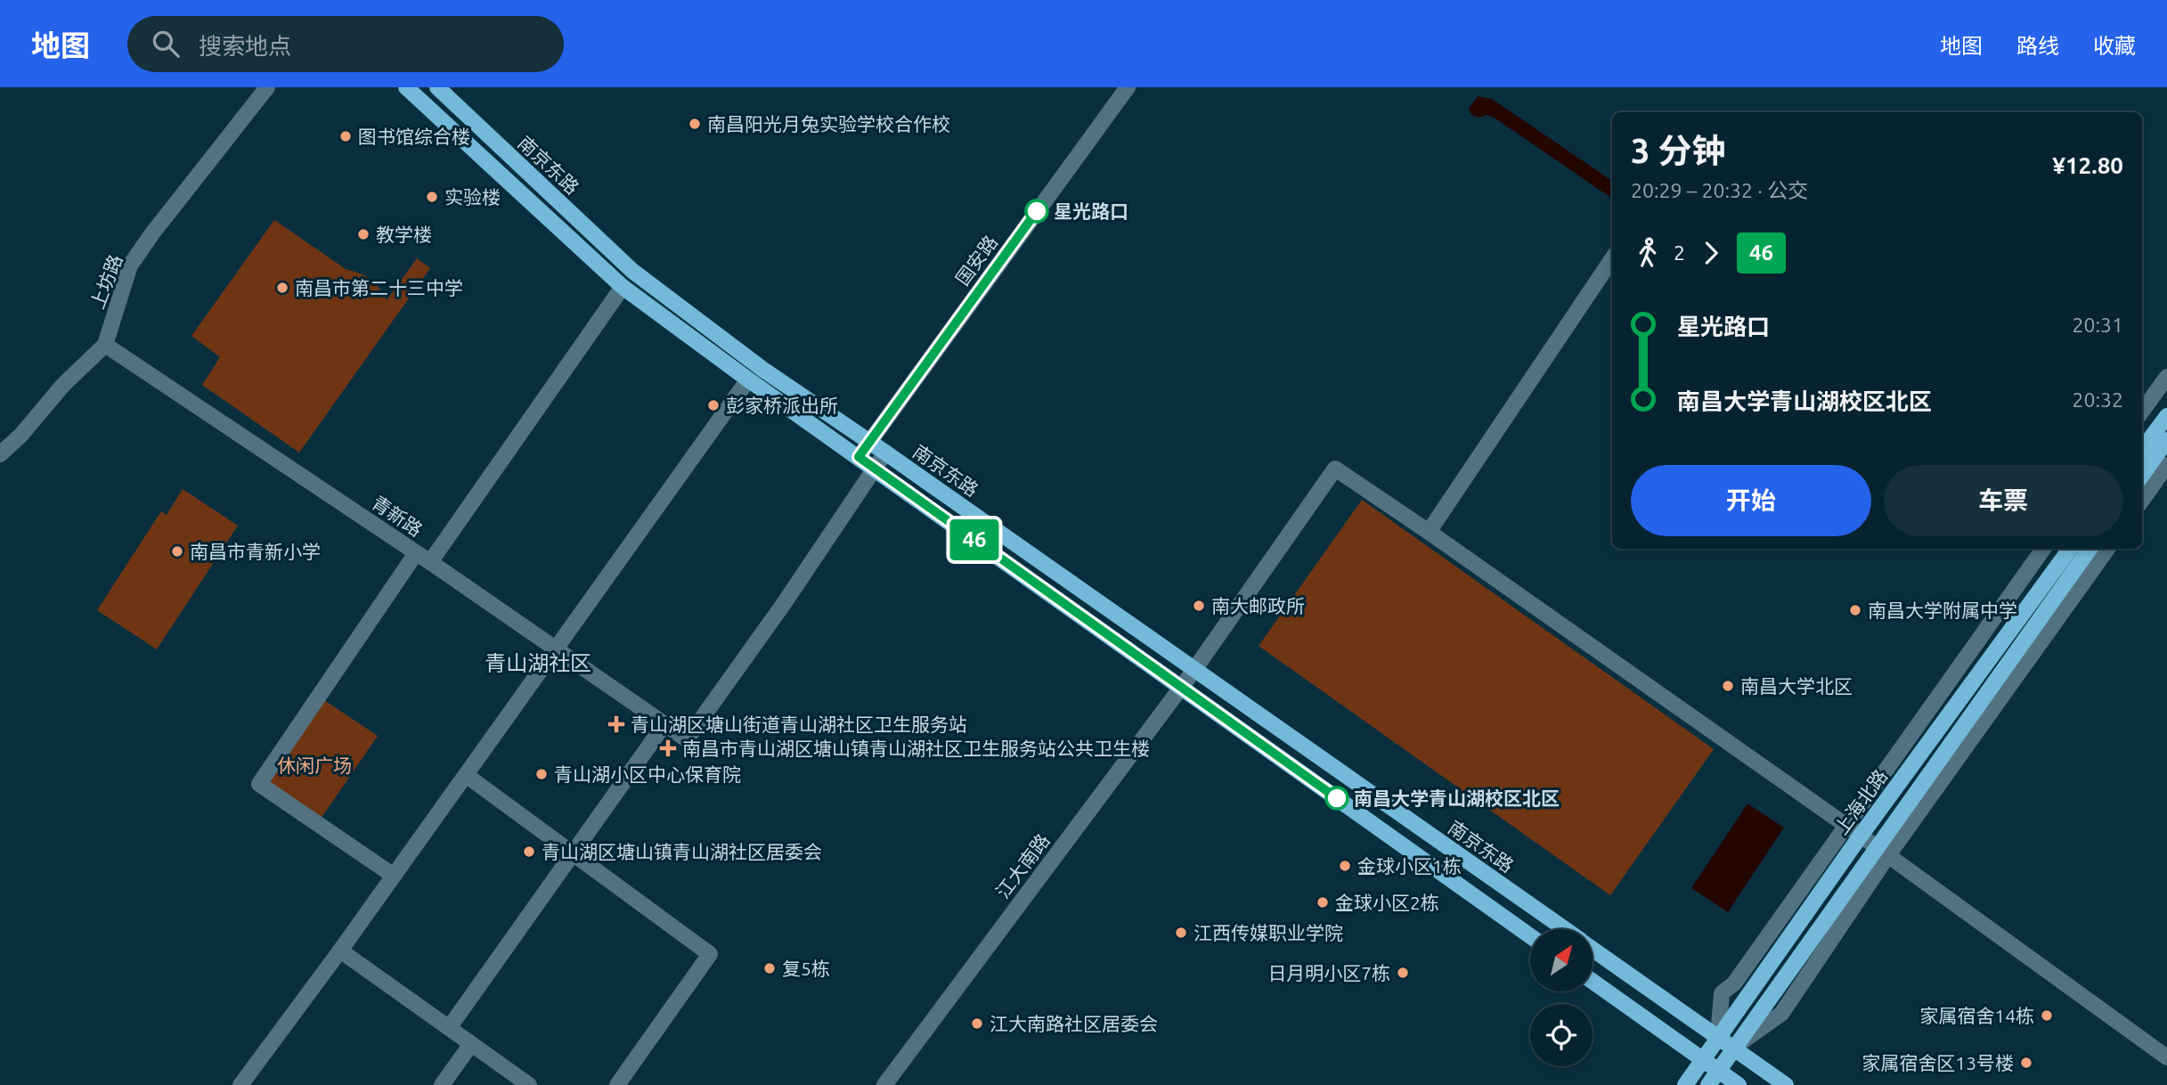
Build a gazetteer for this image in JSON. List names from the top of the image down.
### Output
{
  "streets": {
    "main road": ["南京东路", "上海北路"],
    "street": [
      "国安路",
      "上坊路",
      "青新路",
      "江大南路"
    ]
  },
  "crossings": [
    ["南京东路", "国安路"],
    ["南京东路", "上海北路"],
    ["南京东路", "江大南路"],
    ["上坊路", "青新路"]
  ],
  "districts": ["青山湖社区"],
  "parks": ["休闲广场"],
  "places": {
    "other": [
      "南昌阳光月兔实验学校合作校",
      "图书馆综合楼",
      "实验楼",
      "星光路口",
      "教学楼",
      "南昌市第二十三中学",
      "彭家桥派出所",
      "南昌市青新小学",
      "南大邮政所",
      "南昌大学附属中学",
      "南昌大学北区",
      "青山湖小区中心保育院",
      "南昌大学青山湖校区北区",
      "青山湖区塘山镇青山湖社区居委会",
      "金球小区1栋",
      "金球小区2栋",
      "江西传媒职业学院",
      "复5栋",
      "日月明小区7栋",
      "家属宿舍14栋",
      "江大南路社区居委会",
      "家属宿舍区13号楼"
    ],
    "health": ["青山湖区塘山街道青山湖社区卫生服务站", "南昌市青山湖区塘山镇青山湖社区卫生服务站公共卫生楼"]
  },
  "lines": ["bus line 46"],
  "north": "top right",
  "page": {
    "header": "地图",
    "search": "搜索地点",
    "nav": ["地图", "路线", "收藏"],
    "on_map": "46",
    "heading": ["3 分钟", "20:29 – 20:32 · 公交", "¥12.80"],
    "legs": ["2", "46"],
    "list": [
      {
        "name": "星光路口",
        "value": "20:31"
      },
      {
        "name": "南昌大学青山湖校区北区",
        "value": "20:32"
      }
    ],
    "buttons": ["开始", "车票"]
  }
}
